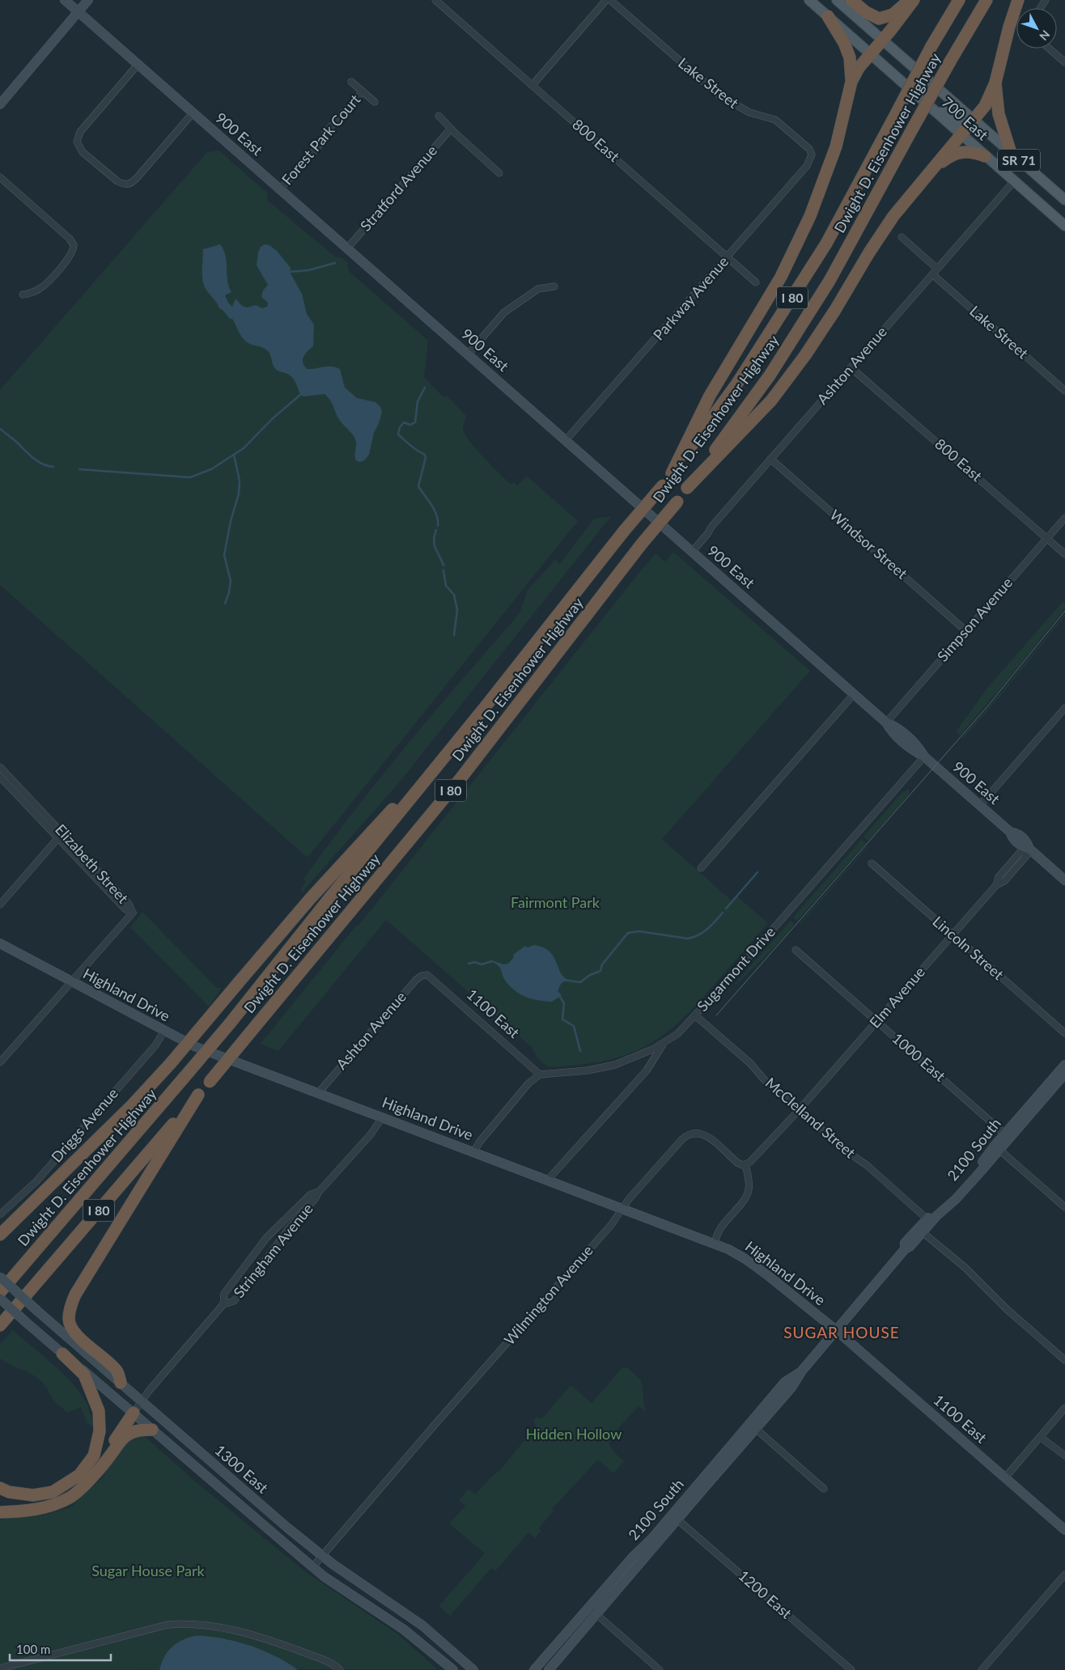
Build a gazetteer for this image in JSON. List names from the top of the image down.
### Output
{
  "streets": {
    "highway": ["Dwight D. Eisenhower Highway", "I 80"],
    "main road": [
      "700 East",
      "900 East",
      "SR 71",
      "Highland Drive",
      "1100 East",
      "2100 South",
      "1300 East"
    ],
    "street": [
      "Lake Street",
      "Forest Park Court",
      "800 East",
      "Stratford Avenue",
      "Parkway Avenue",
      "Ashton Avenue",
      "Windsor Street",
      "Simpson Avenue",
      "Elizabeth Street",
      "Lincoln Street",
      "Sugarmont Drive",
      "Elm Avenue",
      "1000 East",
      "McClelland Street",
      "Driggs Avenue",
      "Stringham Avenue",
      "Wilmington Avenue",
      "1200 East"
    ]
  },
  "crossings": [
    ["Lake Street", "Parkway Avenue"],
    ["Lake Street", "Ashton Avenue"],
    ["700 East", "Ashton Avenue"],
    ["900 East", "Forest Park Court"],
    ["900 East", "Stratford Avenue"],
    ["900 East", "Parkway Avenue"],
    ["900 East", "Ashton Avenue"],
    ["900 East", "Simpson Avenue"],
    ["900 East", "Sugarmont Drive"],
    ["900 East", "Elm Avenue"],
    ["800 East", "Parkway Avenue"],
    ["800 East", "Ashton Avenue"],
    ["800 East", "Simpson Avenue"],
    ["Ashton Avenue", "Windsor Street"],
    ["Ashton Avenue", "Highland Drive"],
    ["Ashton Avenue", "1100 East"],
    ["Windsor Street", "Simpson Avenue"],
    ["Elizabeth Street", "Highland Drive"],
    ["Lincoln Street", "Elm Avenue"],
    ["Sugarmont Drive", "Highland Drive"],
    ["Sugarmont Drive", "McClelland Street"],
    ["Highland Drive", "1100 East"],
    ["Highland Drive", "Driggs Avenue"],
    ["Highland Drive", "2100 South"],
    ["Highland Drive", "Stringham Avenue"],
    ["Highland Drive", "Wilmington Avenue"],
    ["Elm Avenue", "1000 East"],
    ["Elm Avenue", "McClelland Street"],
    ["1100 East", "2100 South"],
    ["1000 East", "2100 South"],
    ["McClelland Street", "2100 South"],
    ["2100 South", "1200 East"],
    ["Stringham Avenue", "1300 East"],
    ["Wilmington Avenue", "1300 East"]
  ],
  "districts": ["SUGAR HOUSE"],
  "parks": ["Fairmont Park", "Hidden Hollow", "Sugar House Park"],
  "scale_bar": "100 m",
  "north": "bottom right"
}
